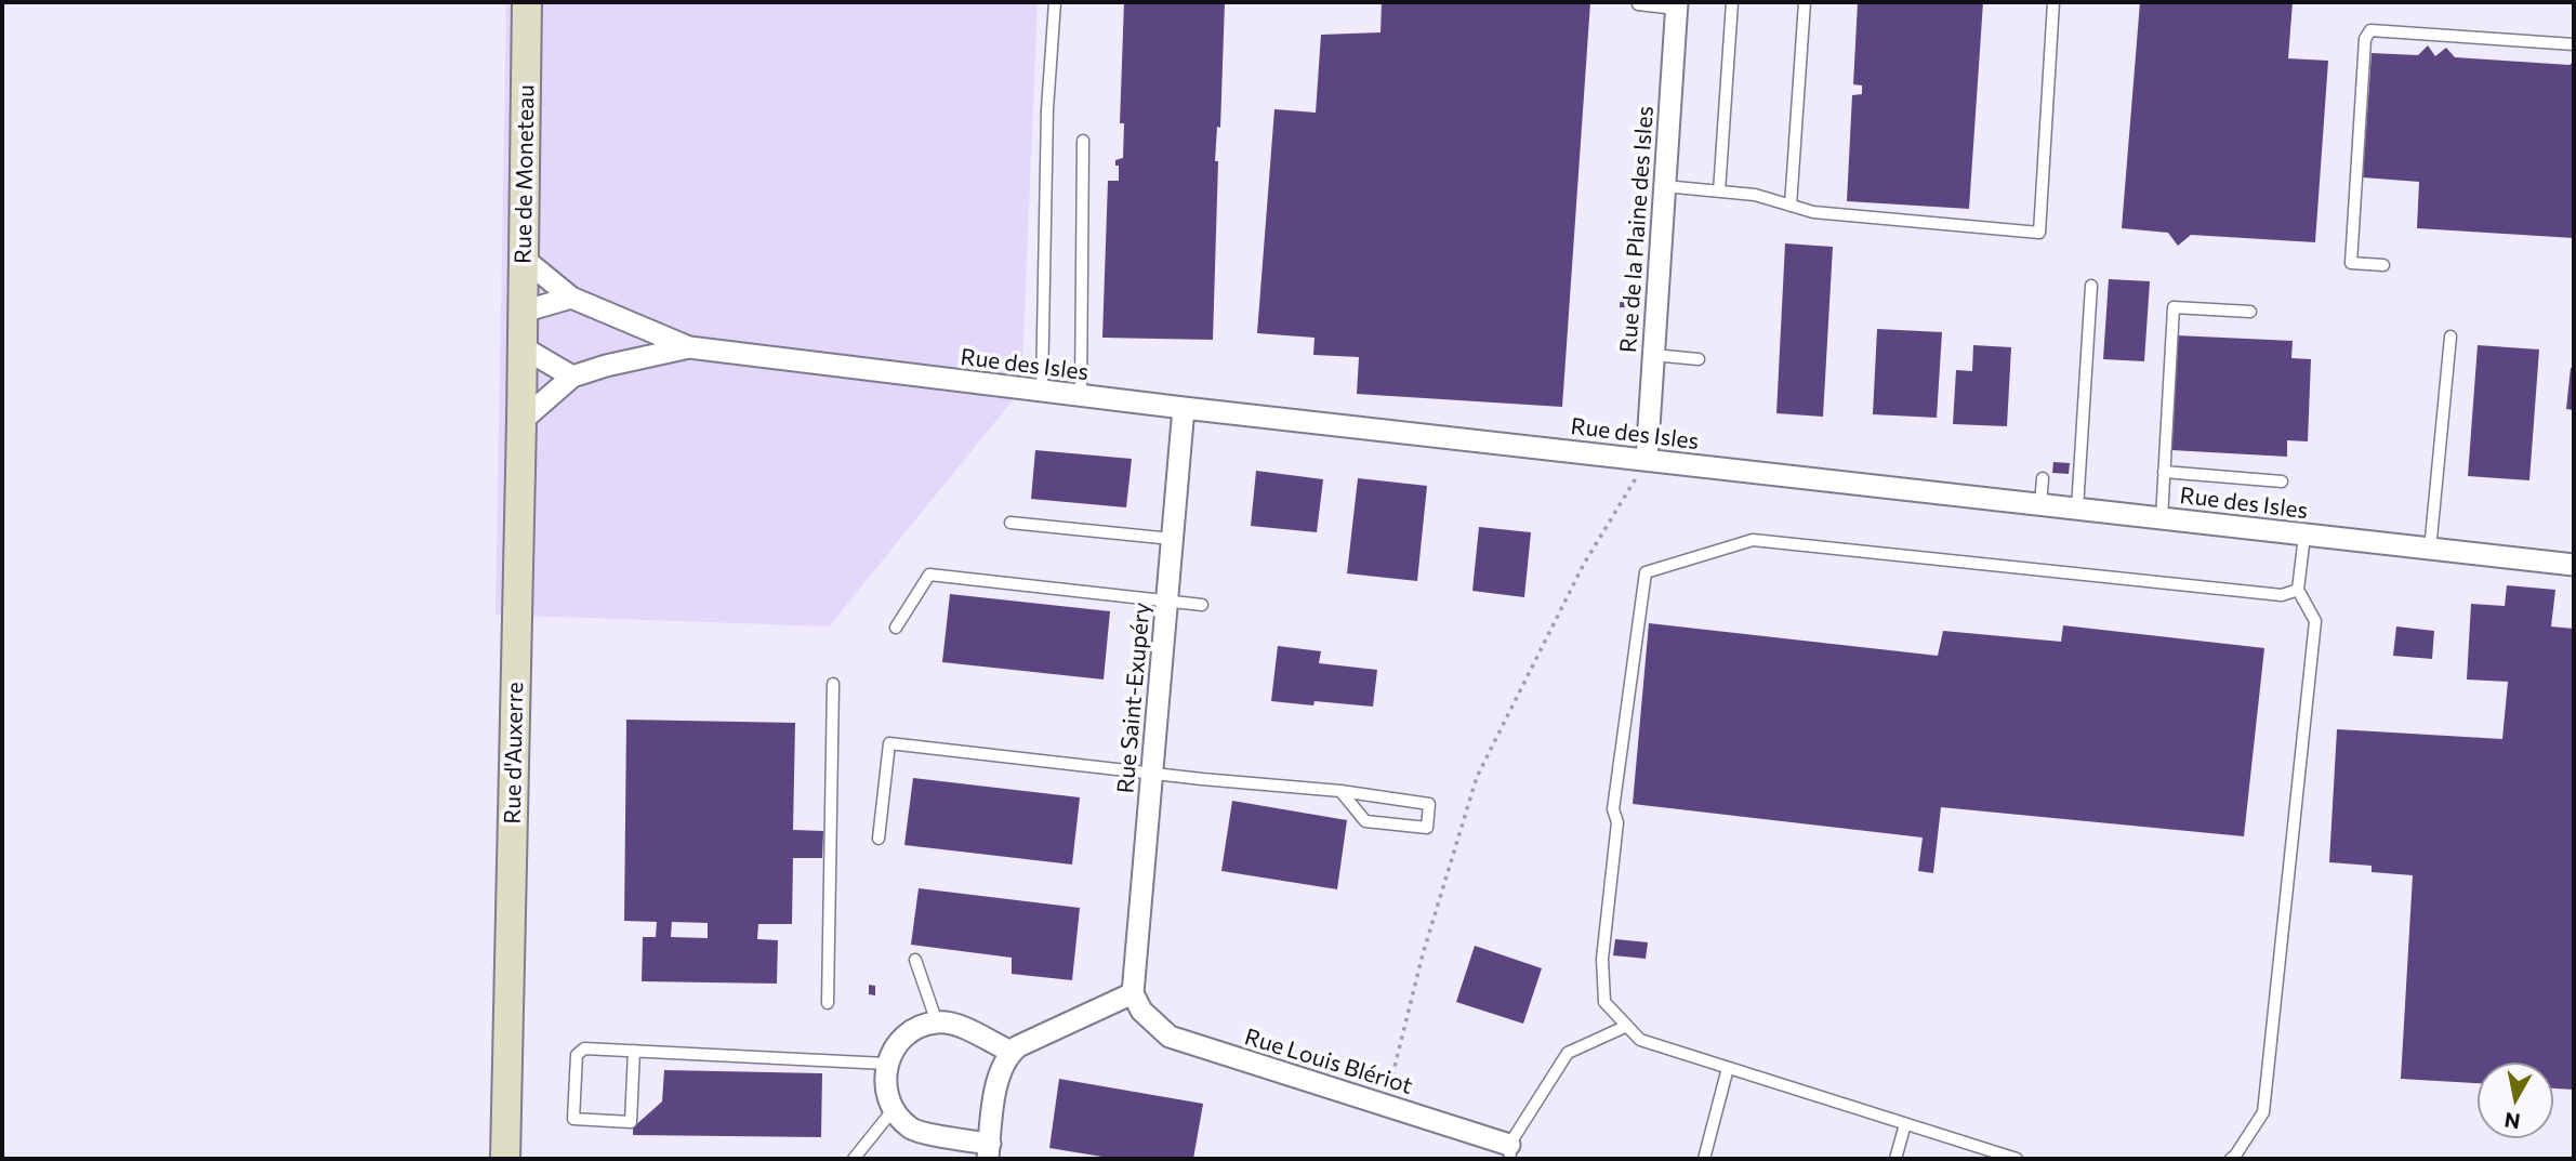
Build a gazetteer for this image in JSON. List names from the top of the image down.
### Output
{
  "streets": {
    "main road": ["Rue de Moneteau", "Rue d'Auxerre"],
    "street": [
      "Rue de la Plaine des Isles",
      "Rue des Isles",
      "Rue Saint-Exupéry",
      "Rue Louis Blériot"
    ]
  },
  "crossings": [
    ["Rue de Moneteau", "Rue des Isles"],
    ["Rue de Moneteau", "Rue d'Auxerre"],
    ["Rue de la Plaine des Isles", "Rue des Isles"],
    ["Rue des Isles", "Rue Saint-Exupéry"],
    ["Rue des Isles", "Rue d'Auxerre"],
    ["Rue Saint-Exupéry", "Rue Louis Blériot"]
  ],
  "north": "bottom"
}
